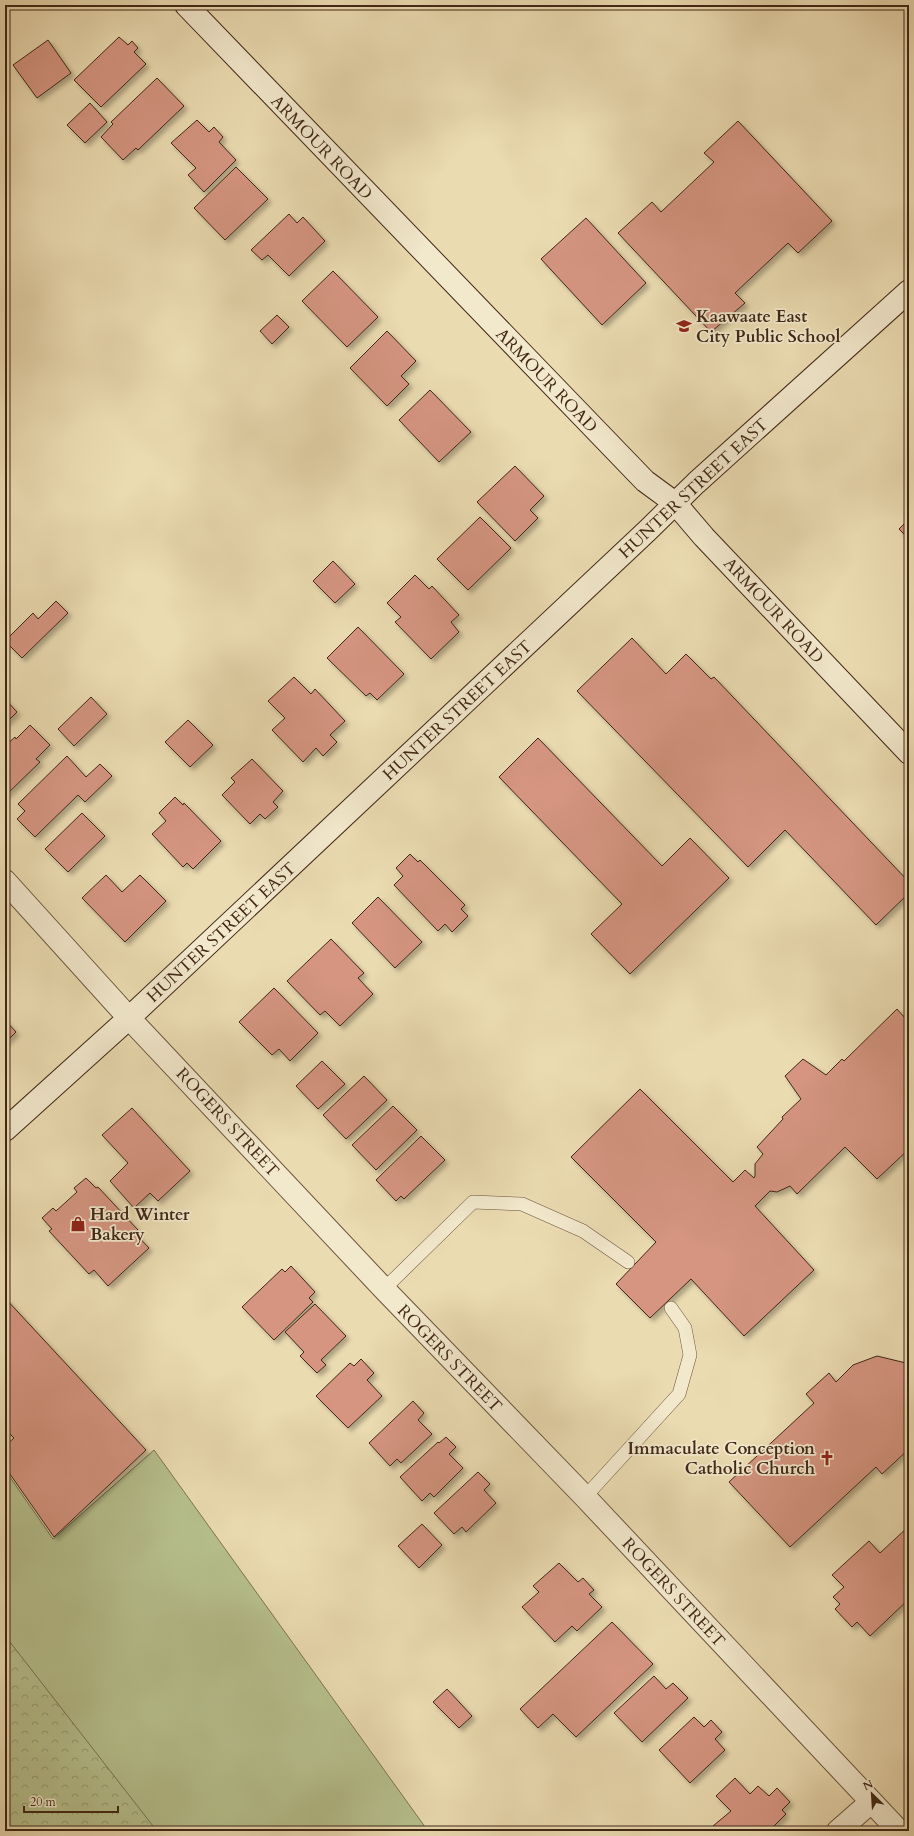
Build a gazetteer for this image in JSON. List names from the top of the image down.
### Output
{
  "streets": {
    "main road": ["ARMOUR ROAD", "HUNTER STREET EAST", "ROGERS STREET"]
  },
  "crossings": [
    ["ARMOUR ROAD", "HUNTER STREET EAST"],
    ["HUNTER STREET EAST", "ROGERS STREET"]
  ],
  "places": {
    "school or university": ["Kaawaate East City Public School"],
    "shop": ["Hard Winter Bakery"],
    "church": ["Immaculate Conception Catholic Church"]
  },
  "scale_bar": "20 m",
  "north": "top left"
}
